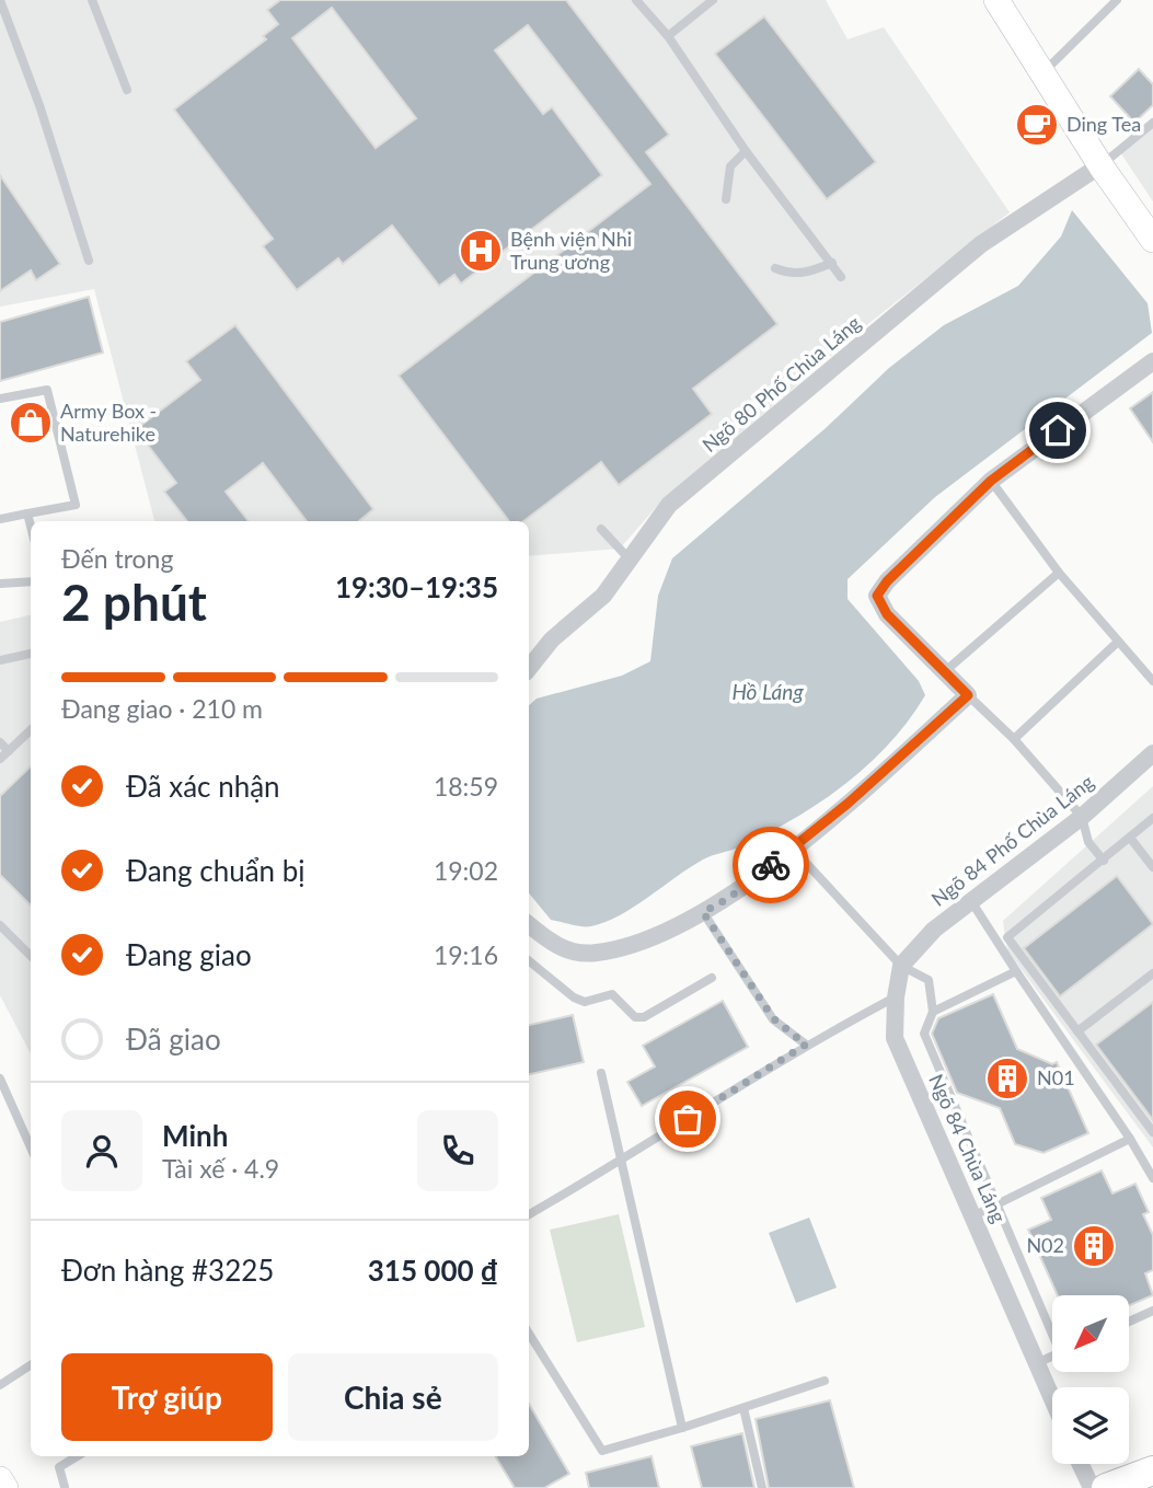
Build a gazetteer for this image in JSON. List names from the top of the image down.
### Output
{
  "streets": {
    "street": ["Ngõ 80 Phố Chùa Láng", "Ngõ 84 Phố Chùa Láng", "Ngõ 84 Chùa Láng"]
  },
  "crossings": [
    ["Ngõ 84 Phố Chùa Láng", "Ngõ 84 Chùa Láng"]
  ],
  "water": ["Hồ Láng"],
  "places": {
    "cafe": ["Ding Tea"],
    "hospital": ["Bệnh viện Nhi Trung ương"],
    "shop": ["Army Box - Naturehike"],
    "building": ["N01", "N02"]
  },
  "north": "bottom left",
  "page": {
    "heading": ["2 phút", "Đến trong", "19:30–19:35"],
    "panel": [
      "Minh",
      "Tài xế · 4.9",
      "Đơn hàng #3225",
      "315 000 ₫"
    ],
    "bar": "Đang giao · 210 m",
    "list": [
      ["Đã xác nhận", "18:59"],
      ["Đang chuẩn bị", "19:02"],
      ["Đang giao", "19:16"],
      "Đã giao"
    ],
    "buttons": ["Trợ giúp", "Chia sẻ"]
  }
}
